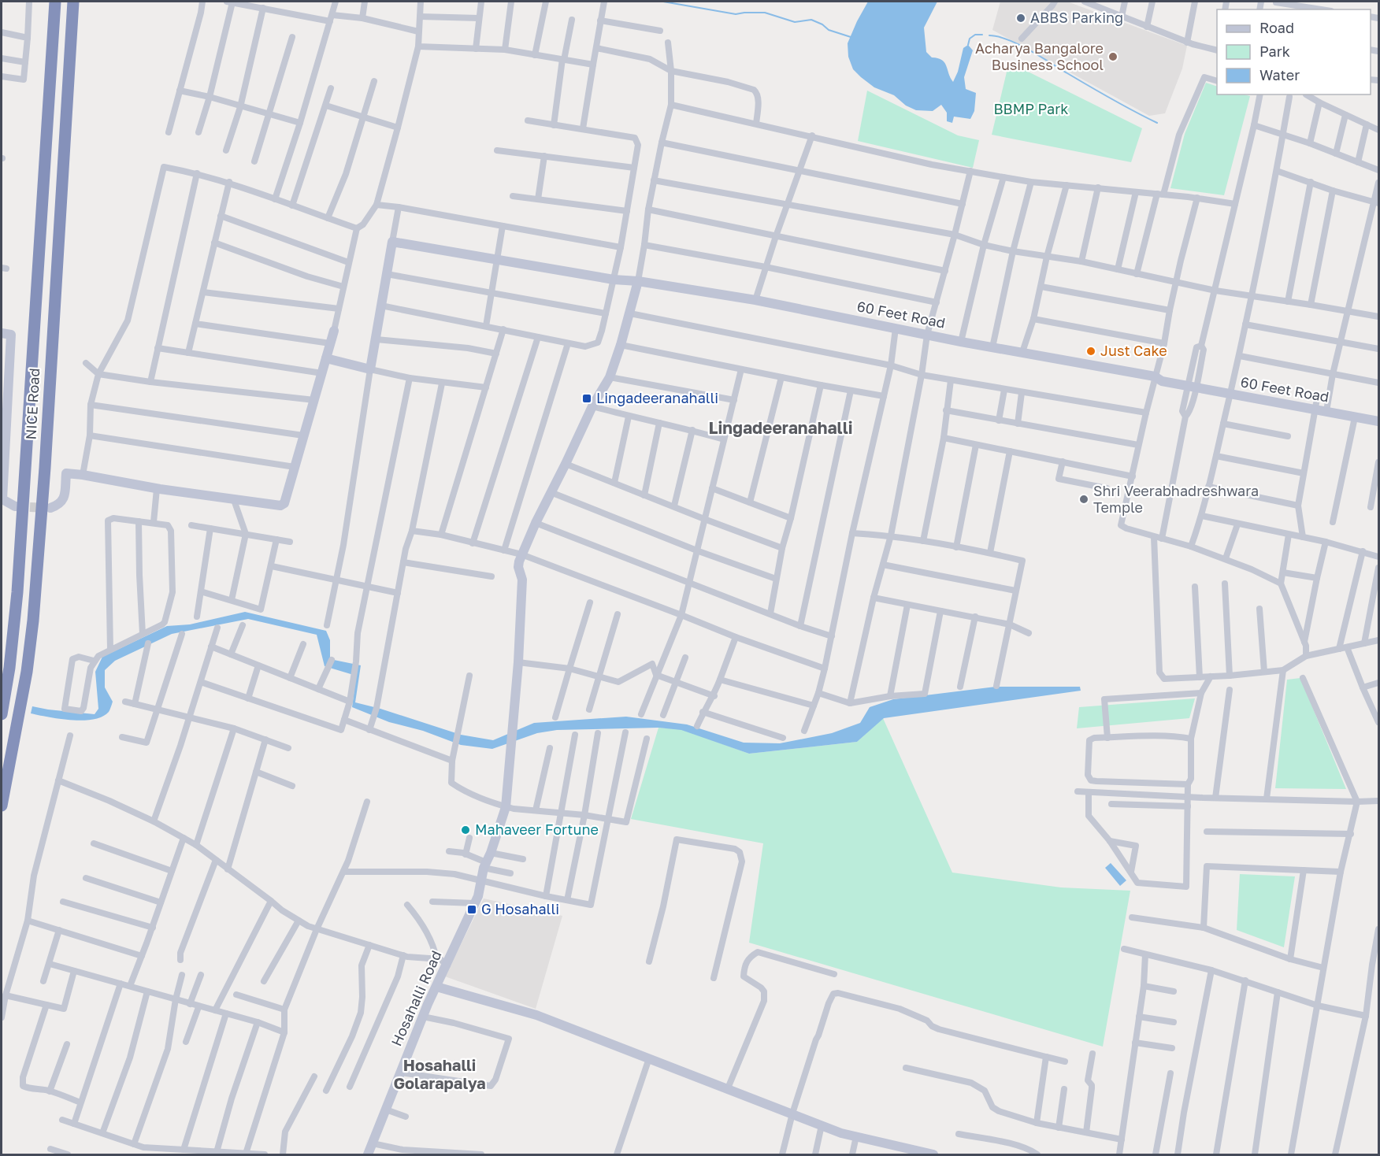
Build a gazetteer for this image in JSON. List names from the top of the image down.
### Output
{
  "streets": {
    "highway": ["NICE Road"],
    "street": ["60 Feet Road", "Hosahalli Road"]
  },
  "districts": ["Lingadeeranahalli", "Hosahalli Golarapalya"],
  "parks": ["BBMP Park"],
  "places": {
    "other": [
      "ABBS Parking",
      "Acharya Bangalore Business School",
      "Just Cake",
      "Shri Veerabhadreshwara Temple",
      "Mahaveer Fortune"
    ],
    "transit": ["Lingadeeranahalli", "G Hosahalli"]
  },
  "legend": ["Road", "Park", "Water"]
}
